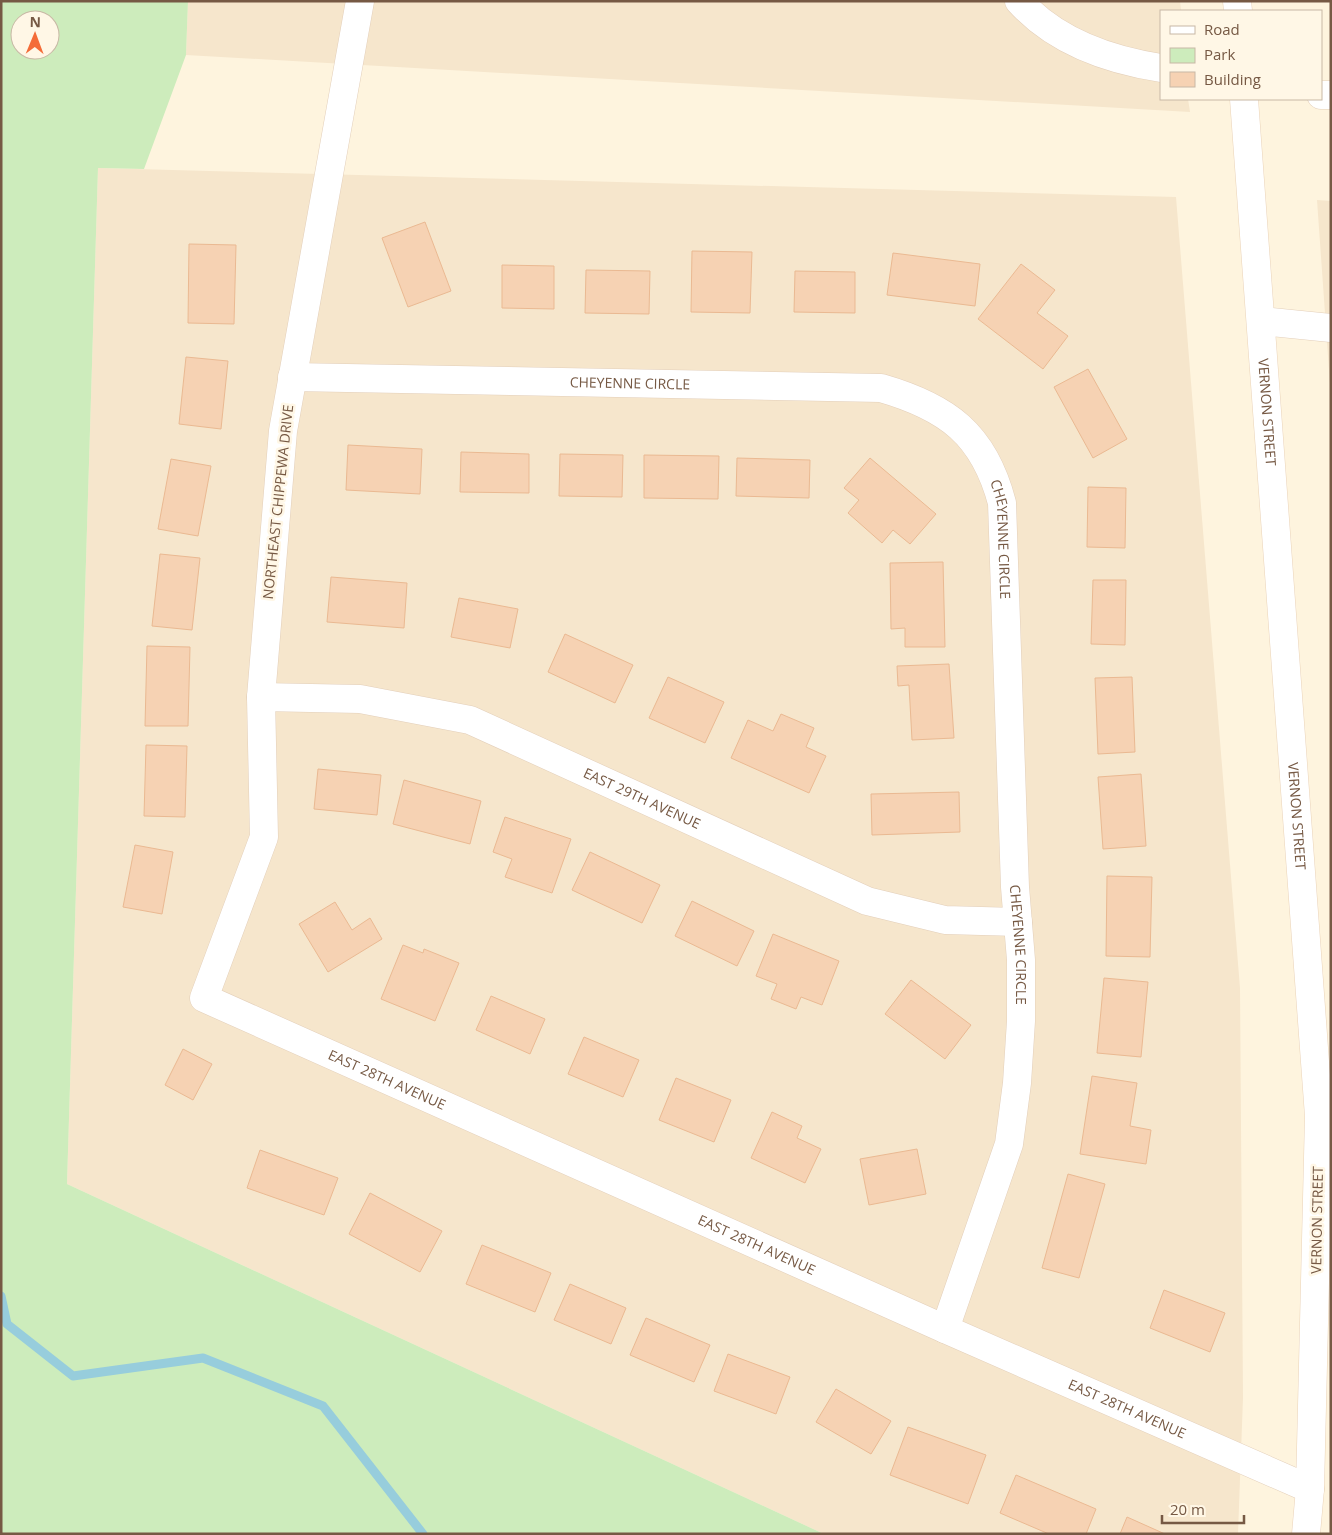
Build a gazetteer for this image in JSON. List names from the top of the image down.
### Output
{
  "streets": {
    "street": [
      "CHEYENNE CIRCLE",
      "VERNON STREET",
      "NORTHEAST CHIPPEWA DRIVE",
      "EAST 29TH AVENUE",
      "EAST 28TH AVENUE"
    ]
  },
  "crossings": [
    ["CHEYENNE CIRCLE", "NORTHEAST CHIPPEWA DRIVE"],
    ["CHEYENNE CIRCLE", "EAST 29TH AVENUE"],
    ["CHEYENNE CIRCLE", "EAST 28TH AVENUE"],
    ["VERNON STREET", "EAST 28TH AVENUE"],
    ["NORTHEAST CHIPPEWA DRIVE", "EAST 29TH AVENUE"],
    ["NORTHEAST CHIPPEWA DRIVE", "EAST 28TH AVENUE"]
  ],
  "legend": ["Road", "Park", "Building"],
  "scale_bar": "20 m",
  "north": "top"
}
